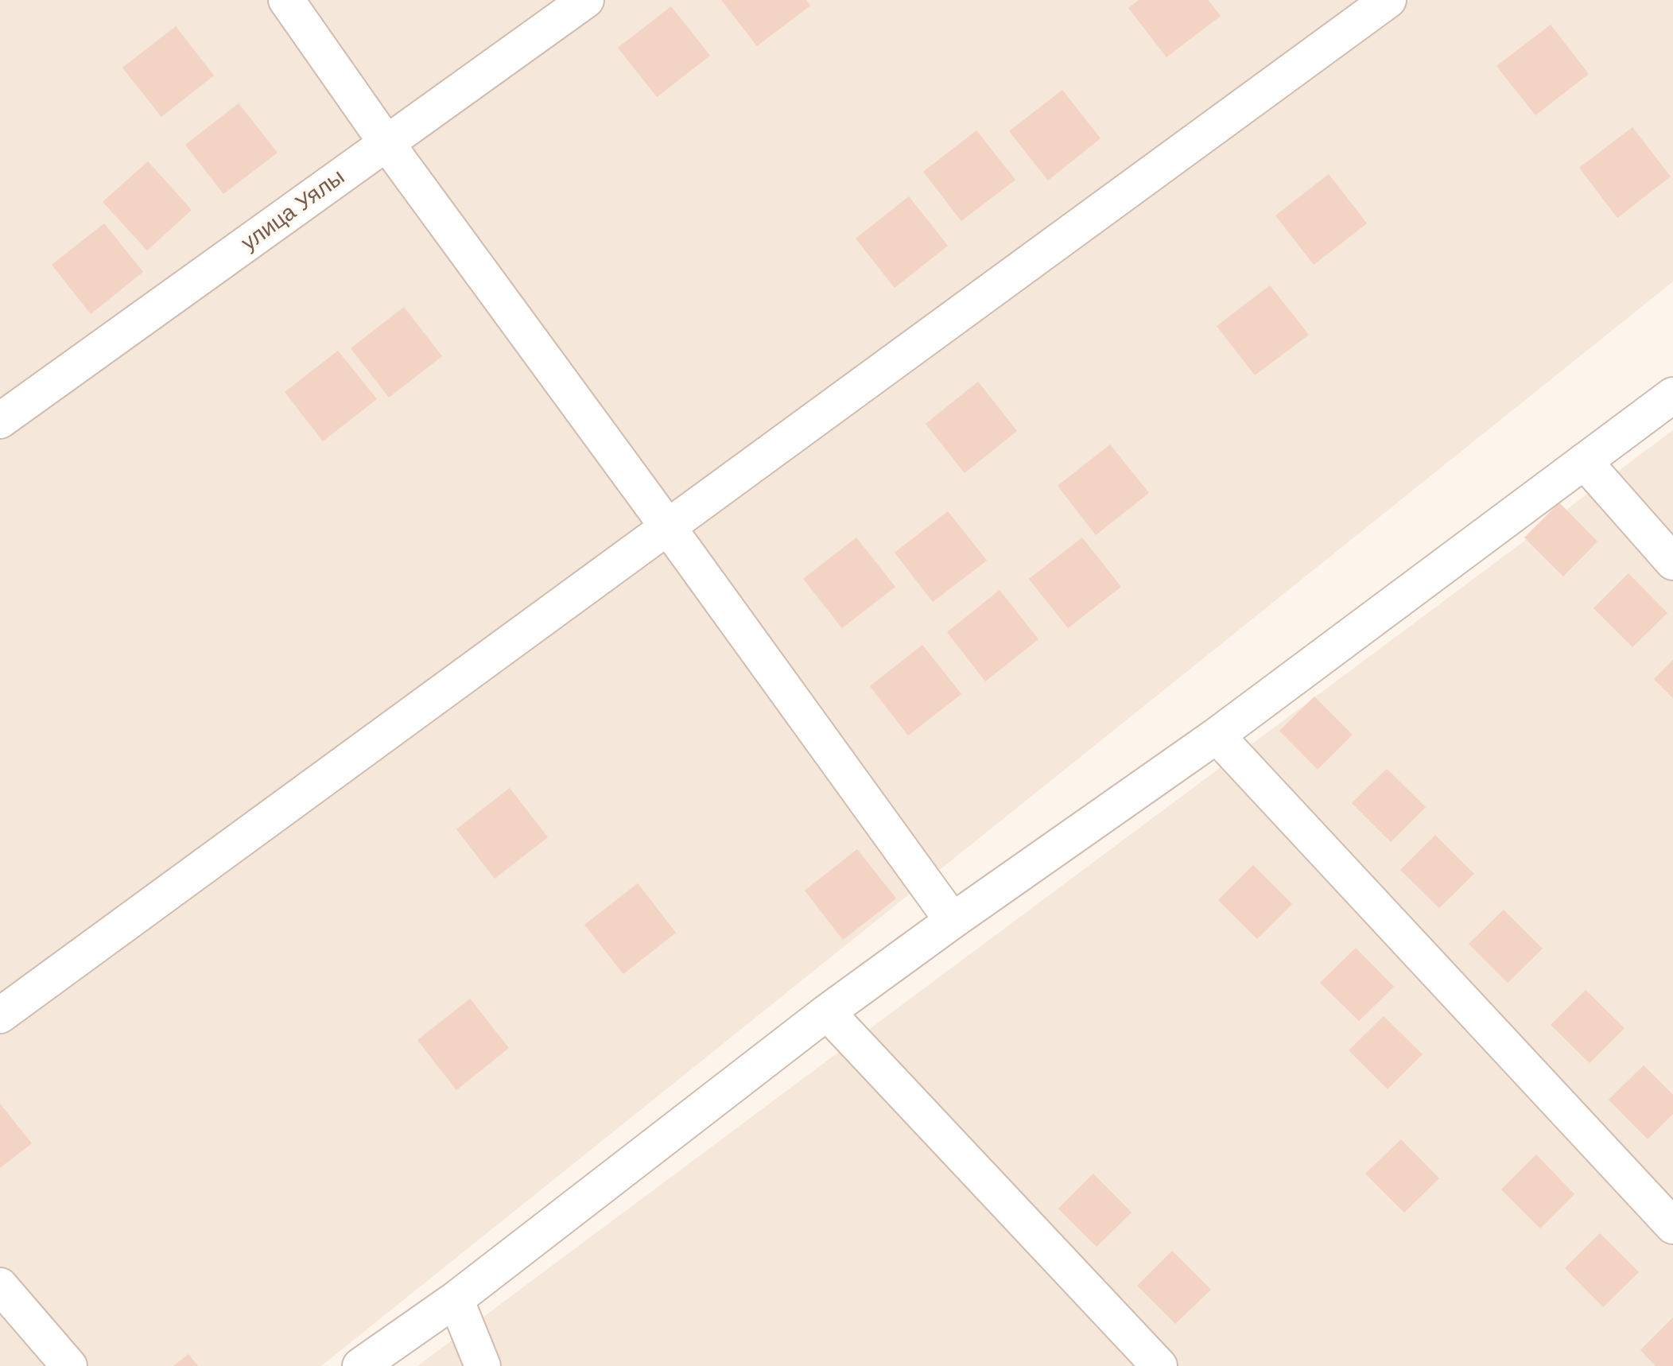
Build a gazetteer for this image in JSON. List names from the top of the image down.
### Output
{
  "streets": {
    "street": ["улица Уялы"]
  }
}
